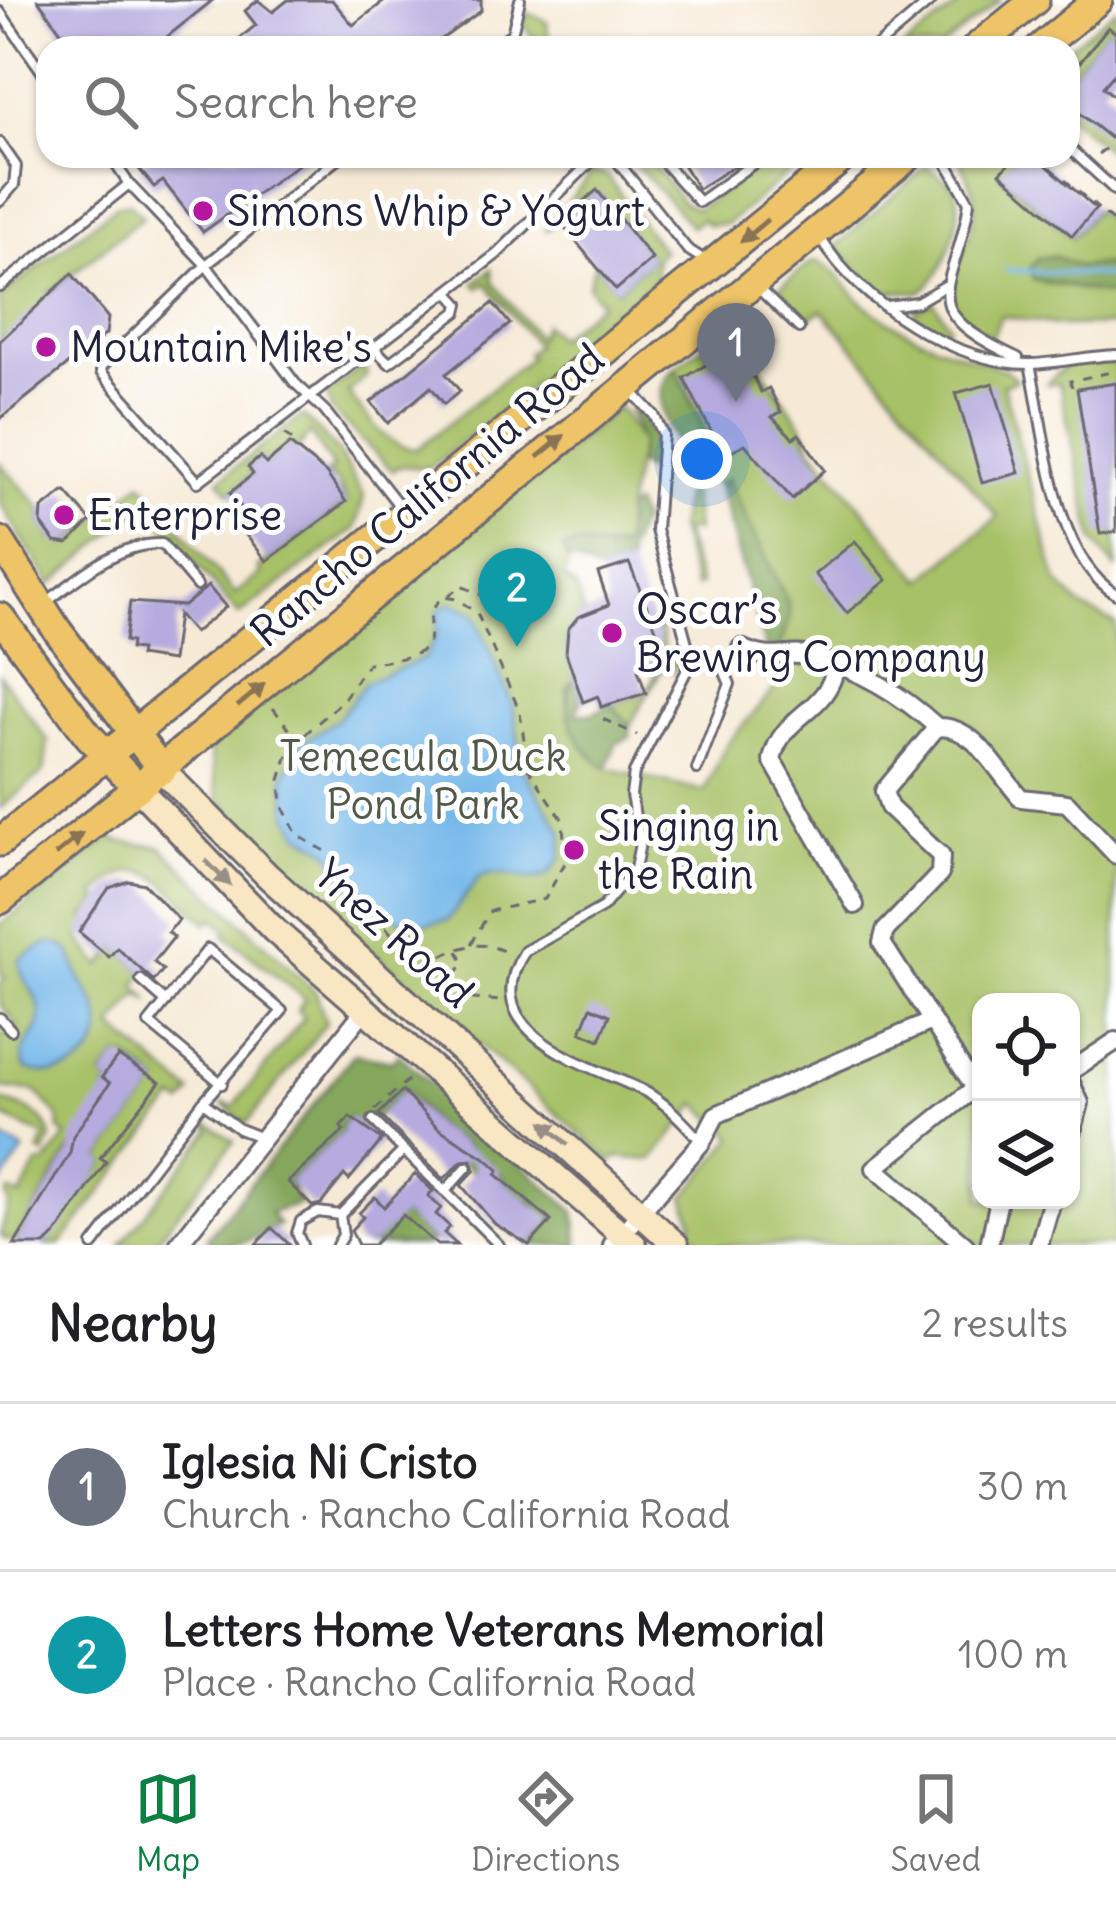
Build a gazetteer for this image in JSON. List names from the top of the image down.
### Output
{
  "streets": {
    "main road": ["Rancho California Road", "Ynez Road"]
  },
  "crossings": [
    ["Rancho California Road", "Ynez Road"]
  ],
  "parks": ["Temecula Duck Pond Park"],
  "places": [
    "Simons Whip & Yogurt",
    "Mountain Mike's",
    "Enterprise",
    "Oscar’s Brewing Company",
    "Singing in the Rain"
  ],
  "page": {
    "search": "Search here",
    "pins": ["1", "2"],
    "heading": ["Nearby", "2 results"],
    "list": [
      {
        "mark": "1",
        "name": "Iglesia Ni Cristo",
        "note": "Church · Rancho California Road",
        "value": "30 m"
      },
      {
        "mark": "2",
        "name": "Letters Home Veterans Memorial",
        "note": "Place · Rancho California Road",
        "value": "100 m"
      }
    ],
    "nav": ["Map", "Directions", "Saved"]
  }
}
